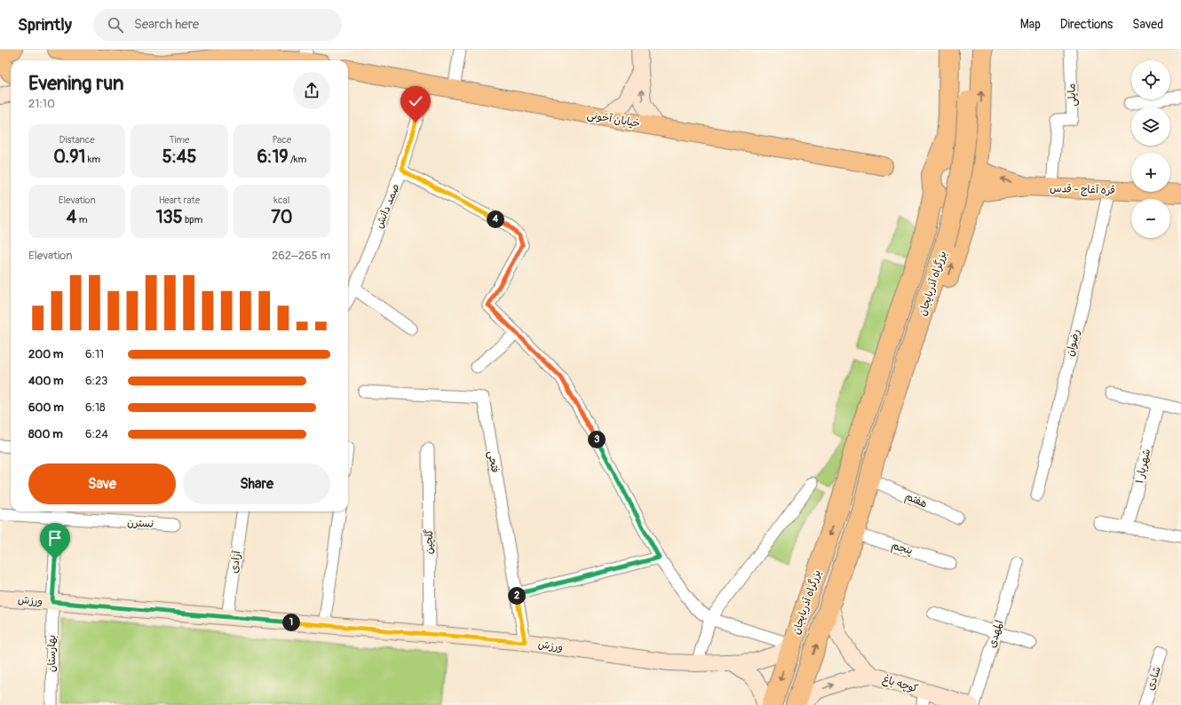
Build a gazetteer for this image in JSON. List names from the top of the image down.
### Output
{
  "streets": {
    "highway": ["بزرگراه آذربایجان"],
    "main road": [
      "خیابان آخونی",
      "قره آغاج - قدس",
      "ورزش",
      "کوچه باغ"
    ],
    "street": [
      "مایلی",
      "صمد دانش",
      "رضوان",
      "فتحی",
      "شهریار ۱",
      "هفتم",
      "نسترن",
      "گلچین",
      "پنجم",
      "آزادی",
      "المهدی",
      "بهارستان",
      "شادی"
    ]
  },
  "crossings": [
    ["مایلی", "قره آغاج - قدس"],
    ["خیابان آخونی", "صمد دانش"],
    ["قره آغاج - قدس", "رضوان"],
    ["بزرگراه آذربایجان", "هفتم"],
    ["بزرگراه آذربایجان", "پنجم"],
    ["بزرگراه آذربایجان", "ورزش"],
    ["فتحی", "ورزش"],
    ["نسترن", "بهارستان"],
    ["گلچین", "ورزش"],
    ["آزادی", "ورزش"],
    ["ورزش", "بهارستان"]
  ],
  "page": {
    "header": "Sprintly",
    "search": "Search here",
    "nav": ["Map", "Directions", "Saved"],
    "map_buttons": ["+", "−"],
    "heading": ["Evening run", "21:10"],
    "stats": [
      ["Distance", "0.91 km"],
      ["Time", "5:45"],
      ["Pace", "6:19 /km"],
      ["Elevation", "4 m"],
      ["Heart rate", "135 bpm"],
      ["kcal", "70"]
    ],
    "pins": [
      "4",
      "3",
      "2",
      "1"
    ],
    "chart": ["Elevation", "262–265 m"],
    "list": [
      {
        "name": "200 m",
        "note": "6:11"
      },
      {
        "name": "400 m",
        "note": "6:23"
      },
      {
        "name": "600 m",
        "note": "6:18"
      },
      {
        "name": "800 m",
        "note": "6:24"
      }
    ],
    "buttons": ["Save", "Share"]
  }
}
